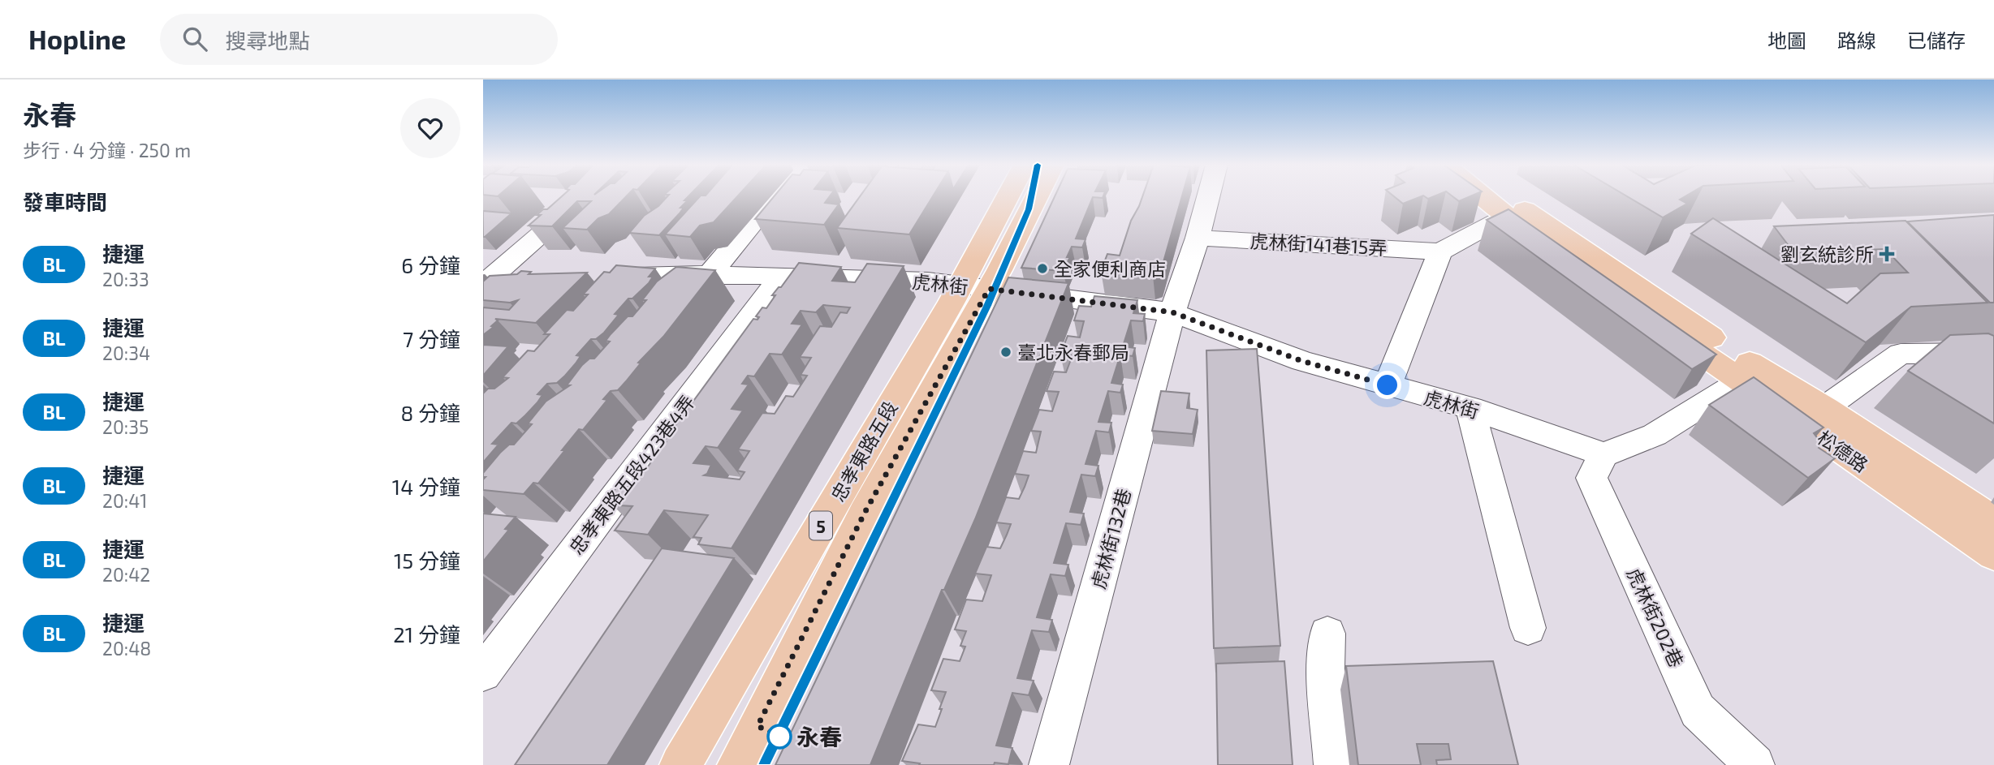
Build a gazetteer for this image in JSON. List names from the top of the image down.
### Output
{
  "streets": {
    "main road": ["忠孝東路五段", "松德路", "5"],
    "street": [
      "虎林街141巷15弄",
      "虎林街",
      "忠孝東路五段423巷4弄",
      "虎林街132巷",
      "虎林街202巷"
    ]
  },
  "crossings": [
    ["虎林街141巷15弄", "虎林街132巷"],
    ["虎林街", "忠孝東路五段"],
    ["虎林街", "忠孝東路五段423巷4弄"],
    ["虎林街", "虎林街132巷"],
    ["虎林街", "虎林街202巷"]
  ],
  "places": {
    "health": ["劉玄統診所"],
    "other": ["全家便利商店", "臺北永春郵局", "永春"]
  },
  "lines": ["metro line BL"],
  "page": {
    "header": "Hopline",
    "search": "搜尋地點",
    "nav": ["地圖", "路線", "已儲存"],
    "heading": [
      ["永春", "步行 · 4 分鐘 · 250 m"],
      "發車時間"
    ],
    "list": [
      {
        "mark": "BL",
        "name": "捷運",
        "note": "20:33",
        "value": "6 分鐘"
      },
      {
        "mark": "BL",
        "name": "捷運",
        "note": "20:34",
        "value": "7 分鐘"
      },
      {
        "mark": "BL",
        "name": "捷運",
        "note": "20:35",
        "value": "8 分鐘"
      },
      {
        "mark": "BL",
        "name": "捷運",
        "note": "20:41",
        "value": "14 分鐘"
      },
      {
        "mark": "BL",
        "name": "捷運",
        "note": "20:42",
        "value": "15 分鐘"
      },
      {
        "mark": "BL",
        "name": "捷運",
        "note": "20:48",
        "value": "21 分鐘"
      }
    ]
  }
}
